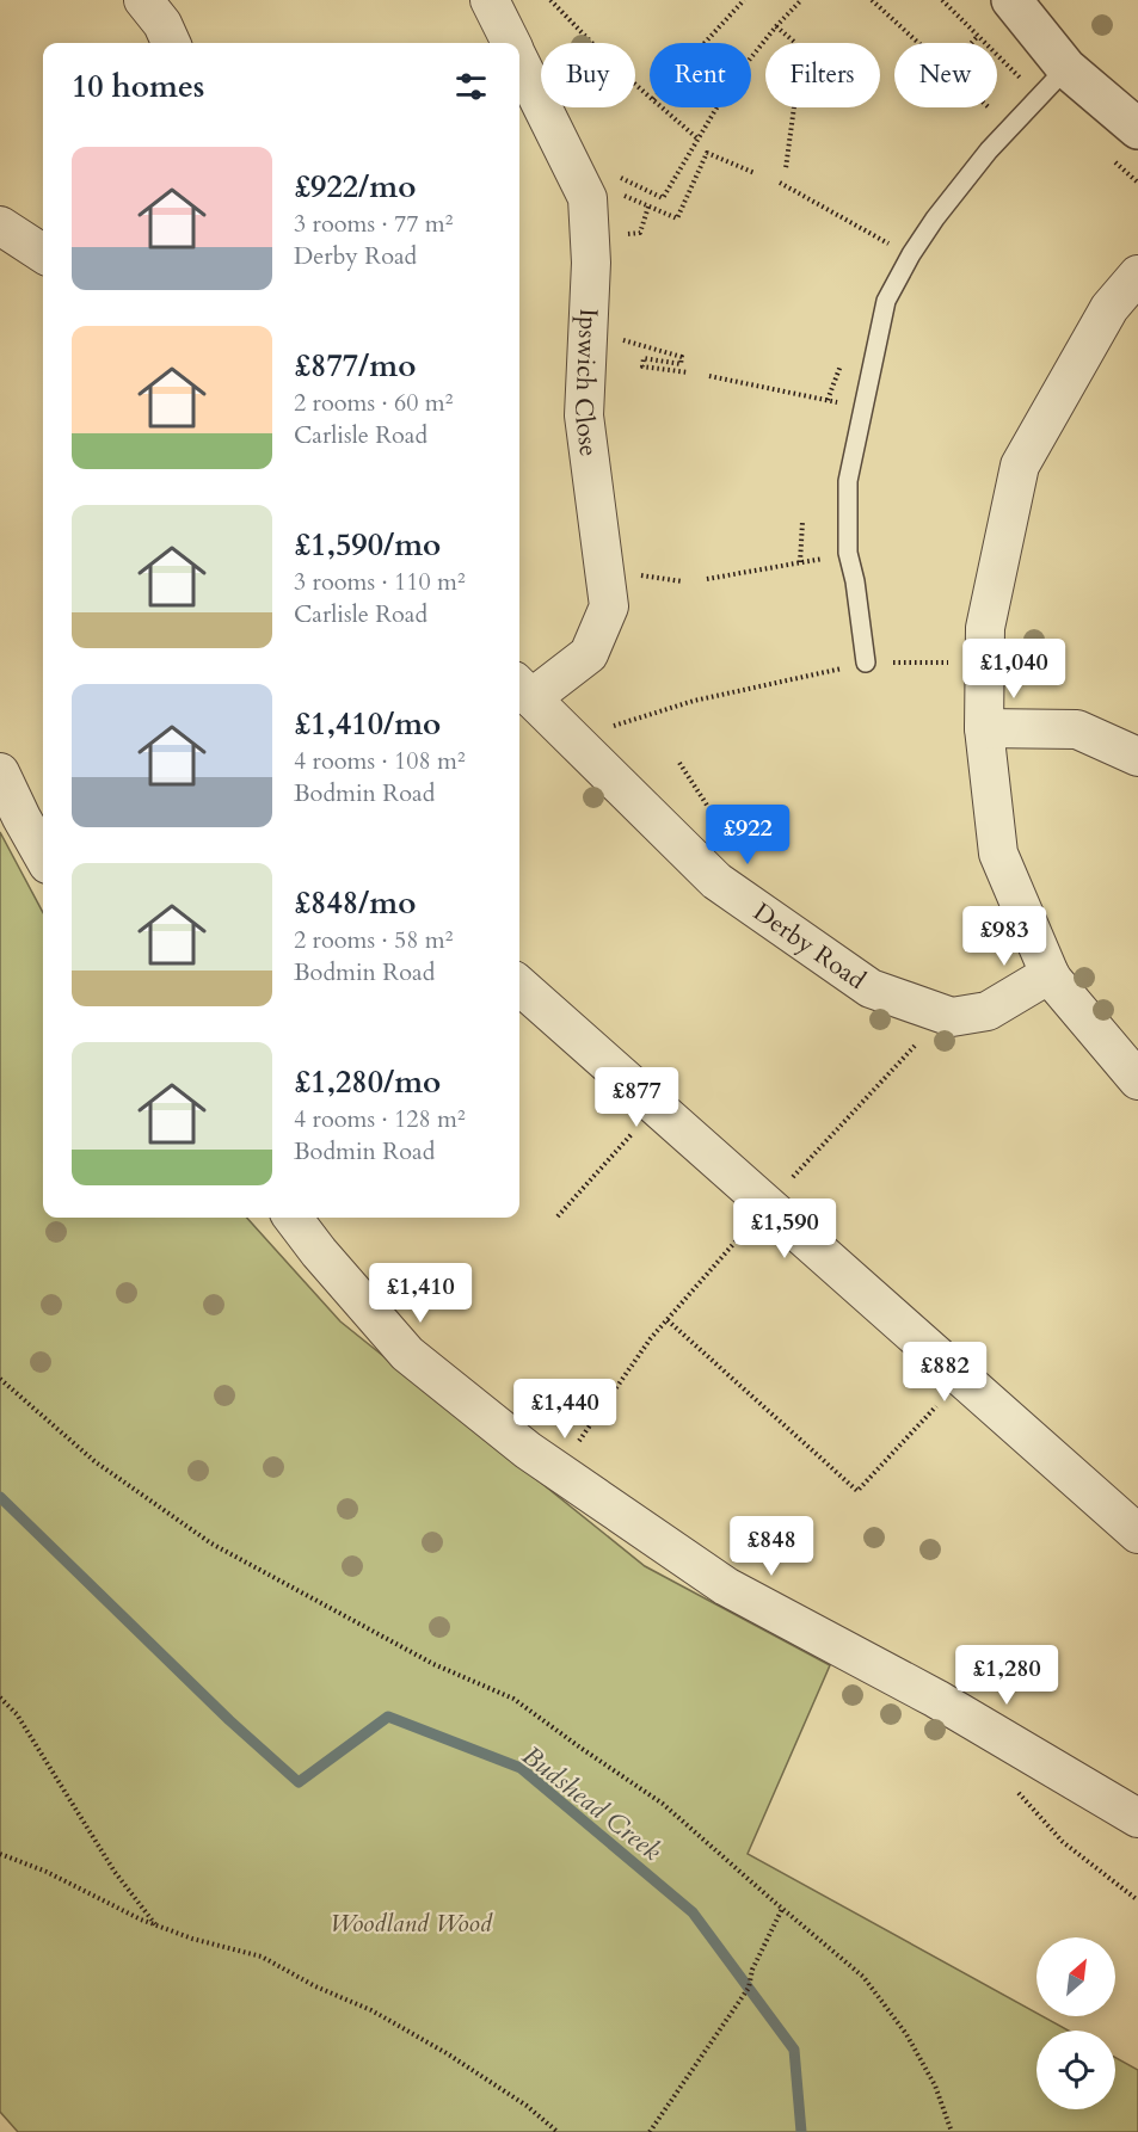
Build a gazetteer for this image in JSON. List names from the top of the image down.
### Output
{
  "streets": {
    "street": ["Ipswich Close", "Derby Road"]
  },
  "crossings": [
    ["Ipswich Close", "Derby Road"]
  ],
  "water": ["Budshead Creek"],
  "parks": ["Woodland Wood"],
  "north": "top right",
  "page": {
    "chip": [
      "Buy",
      "Rent",
      "Filters",
      "New"
    ],
    "heading": "10 homes",
    "list": [
      {
        "name": "£922/mo",
        "note": "3 rooms · 77 m² · Derby Road"
      },
      {
        "name": "£877/mo",
        "note": "2 rooms · 60 m² · Carlisle Road"
      },
      {
        "name": "£1,590/mo",
        "note": "3 rooms · 110 m² · Carlisle Road"
      },
      {
        "name": "£1,410/mo",
        "note": "4 rooms · 108 m² · Bodmin Road"
      },
      {
        "name": "£848/mo",
        "note": "2 rooms · 58 m² · Bodmin Road"
      },
      {
        "name": "£1,280/mo",
        "note": "4 rooms · 128 m² · Bodmin Road"
      }
    ],
    "price": [
      "£1,040",
      "£922",
      "£983",
      "£877",
      "£1,590",
      "£1,410",
      "£882",
      "£1,440",
      "£848",
      "£1,280"
    ]
  }
}
